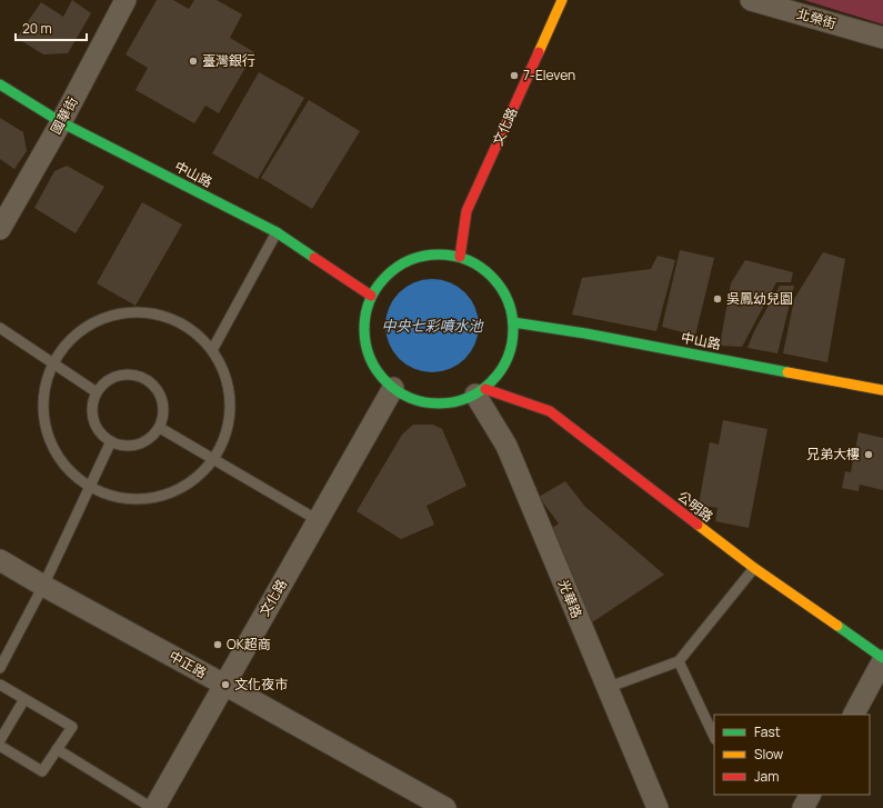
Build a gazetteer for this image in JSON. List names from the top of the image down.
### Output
{
  "streets": {
    "street": [
      "北榮街",
      "國華街",
      "文化路",
      "中山路",
      "公明路",
      "光華路",
      "中正路"
    ]
  },
  "crossings": [
    ["國華街", "中山路"],
    ["文化路", "中山路"],
    ["文化路", "公明路"],
    ["文化路", "光華路"],
    ["文化路", "中正路"],
    ["中山路", "公明路"],
    ["中山路", "光華路"],
    ["公明路", "光華路"]
  ],
  "water": ["中央七彩噴水池"],
  "places": [
    "臺灣銀行",
    "7-Eleven",
    "吳鳳幼兒園",
    "兄弟大樓",
    "OK超商",
    "文化夜市"
  ],
  "legend": ["Fast", "Slow", "Jam"],
  "scale_bar": "20 m"
}
